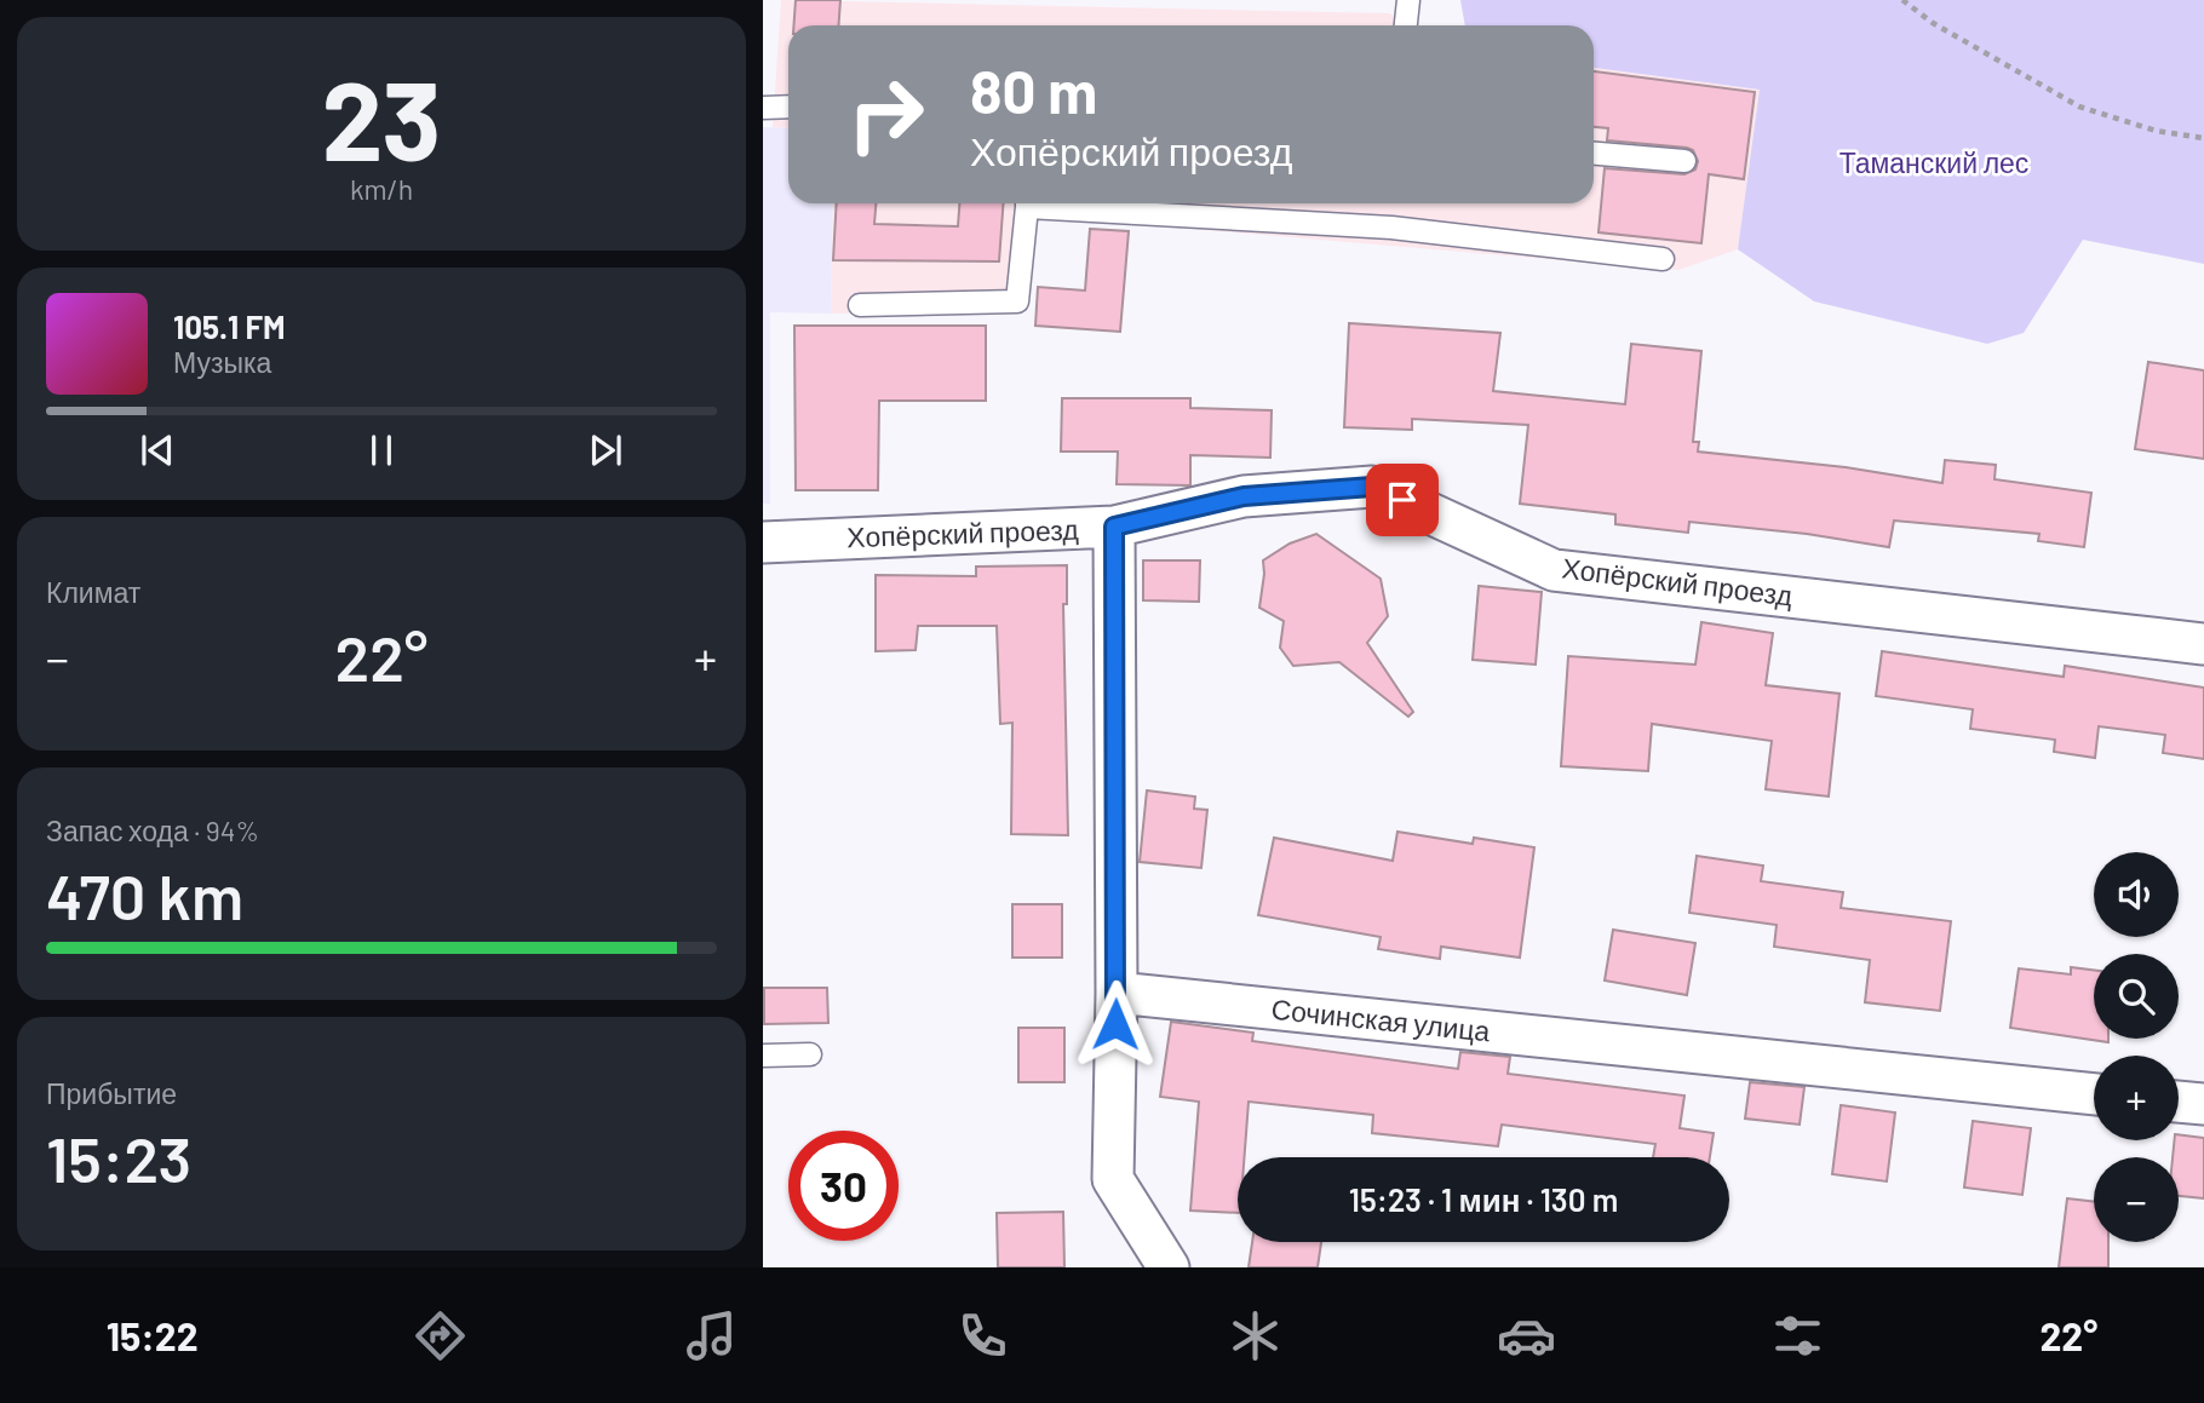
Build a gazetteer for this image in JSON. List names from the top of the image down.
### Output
{
  "streets": {
    "street": ["Хопёрский проезд", "Сочинская улица"]
  },
  "parks": ["Таманский лес"],
  "page": {
    "tile": [
      ["23", "km/h"],
      "Климат",
      ["Запас хода · 94%", "470 km"],
      ["Прибытие", "15:23"]
    ],
    "turn": ["80 m", "Хопёрский проезд"],
    "song": ["105.1 FM", "Музыка"],
    "heat": ["−", "22°", "+"],
    "map_buttons": ["+", "−"],
    "limit": "30",
    "trip": "15:23 · 1 мин · 130 m",
    "tabs": ["15:22", "22°"]
  }
}
